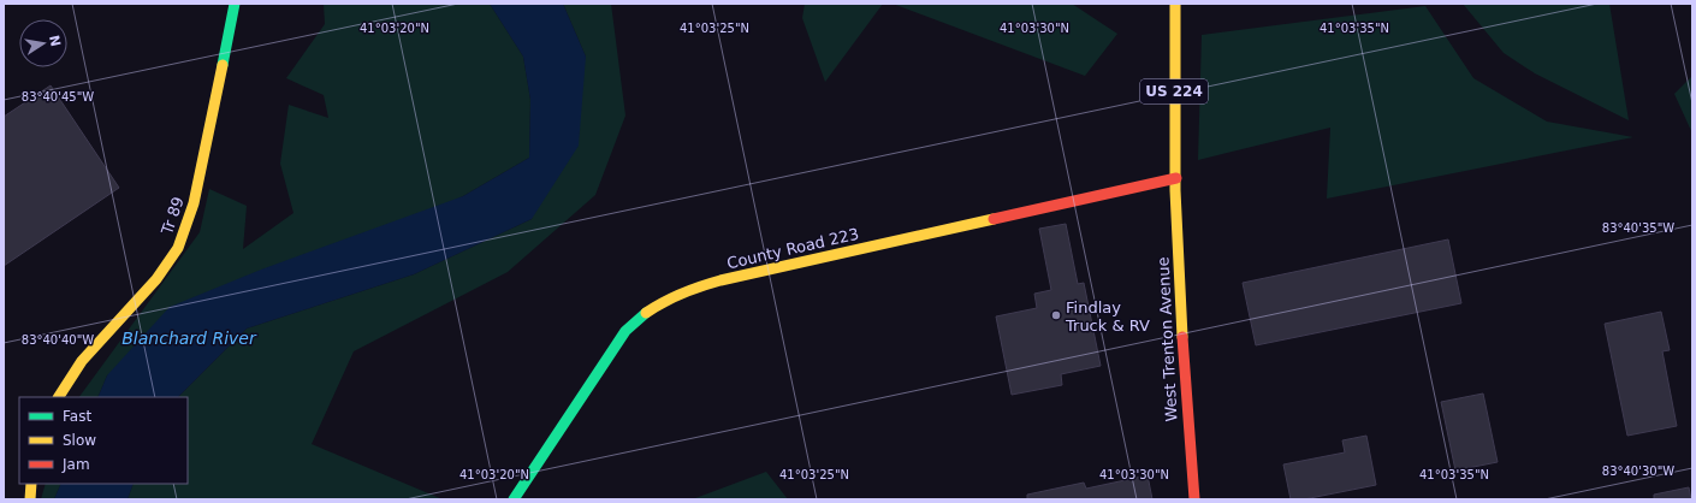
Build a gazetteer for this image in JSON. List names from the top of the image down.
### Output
{
  "streets": {
    "street": [
      "US 224",
      "Tr 89",
      "County Road 223",
      "West Trenton Avenue"
    ]
  },
  "crossings": [
    ["US 224", "County Road 223"],
    ["US 224", "West Trenton Avenue"],
    ["County Road 223", "West Trenton Avenue"]
  ],
  "water": ["Blanchard River"],
  "places": ["Findlay Truck & RV"],
  "legend": ["Fast", "Slow", "Jam"],
  "north": "right",
  "coordinates": [
    "41°03'20\"N",
    "41°03'25\"N",
    "41°03'30\"N",
    "41°03'35\"N",
    "83°40'45\"W",
    "83°40'35\"W",
    "83°40'40\"W",
    "83°40'30\"W"
  ]
}
